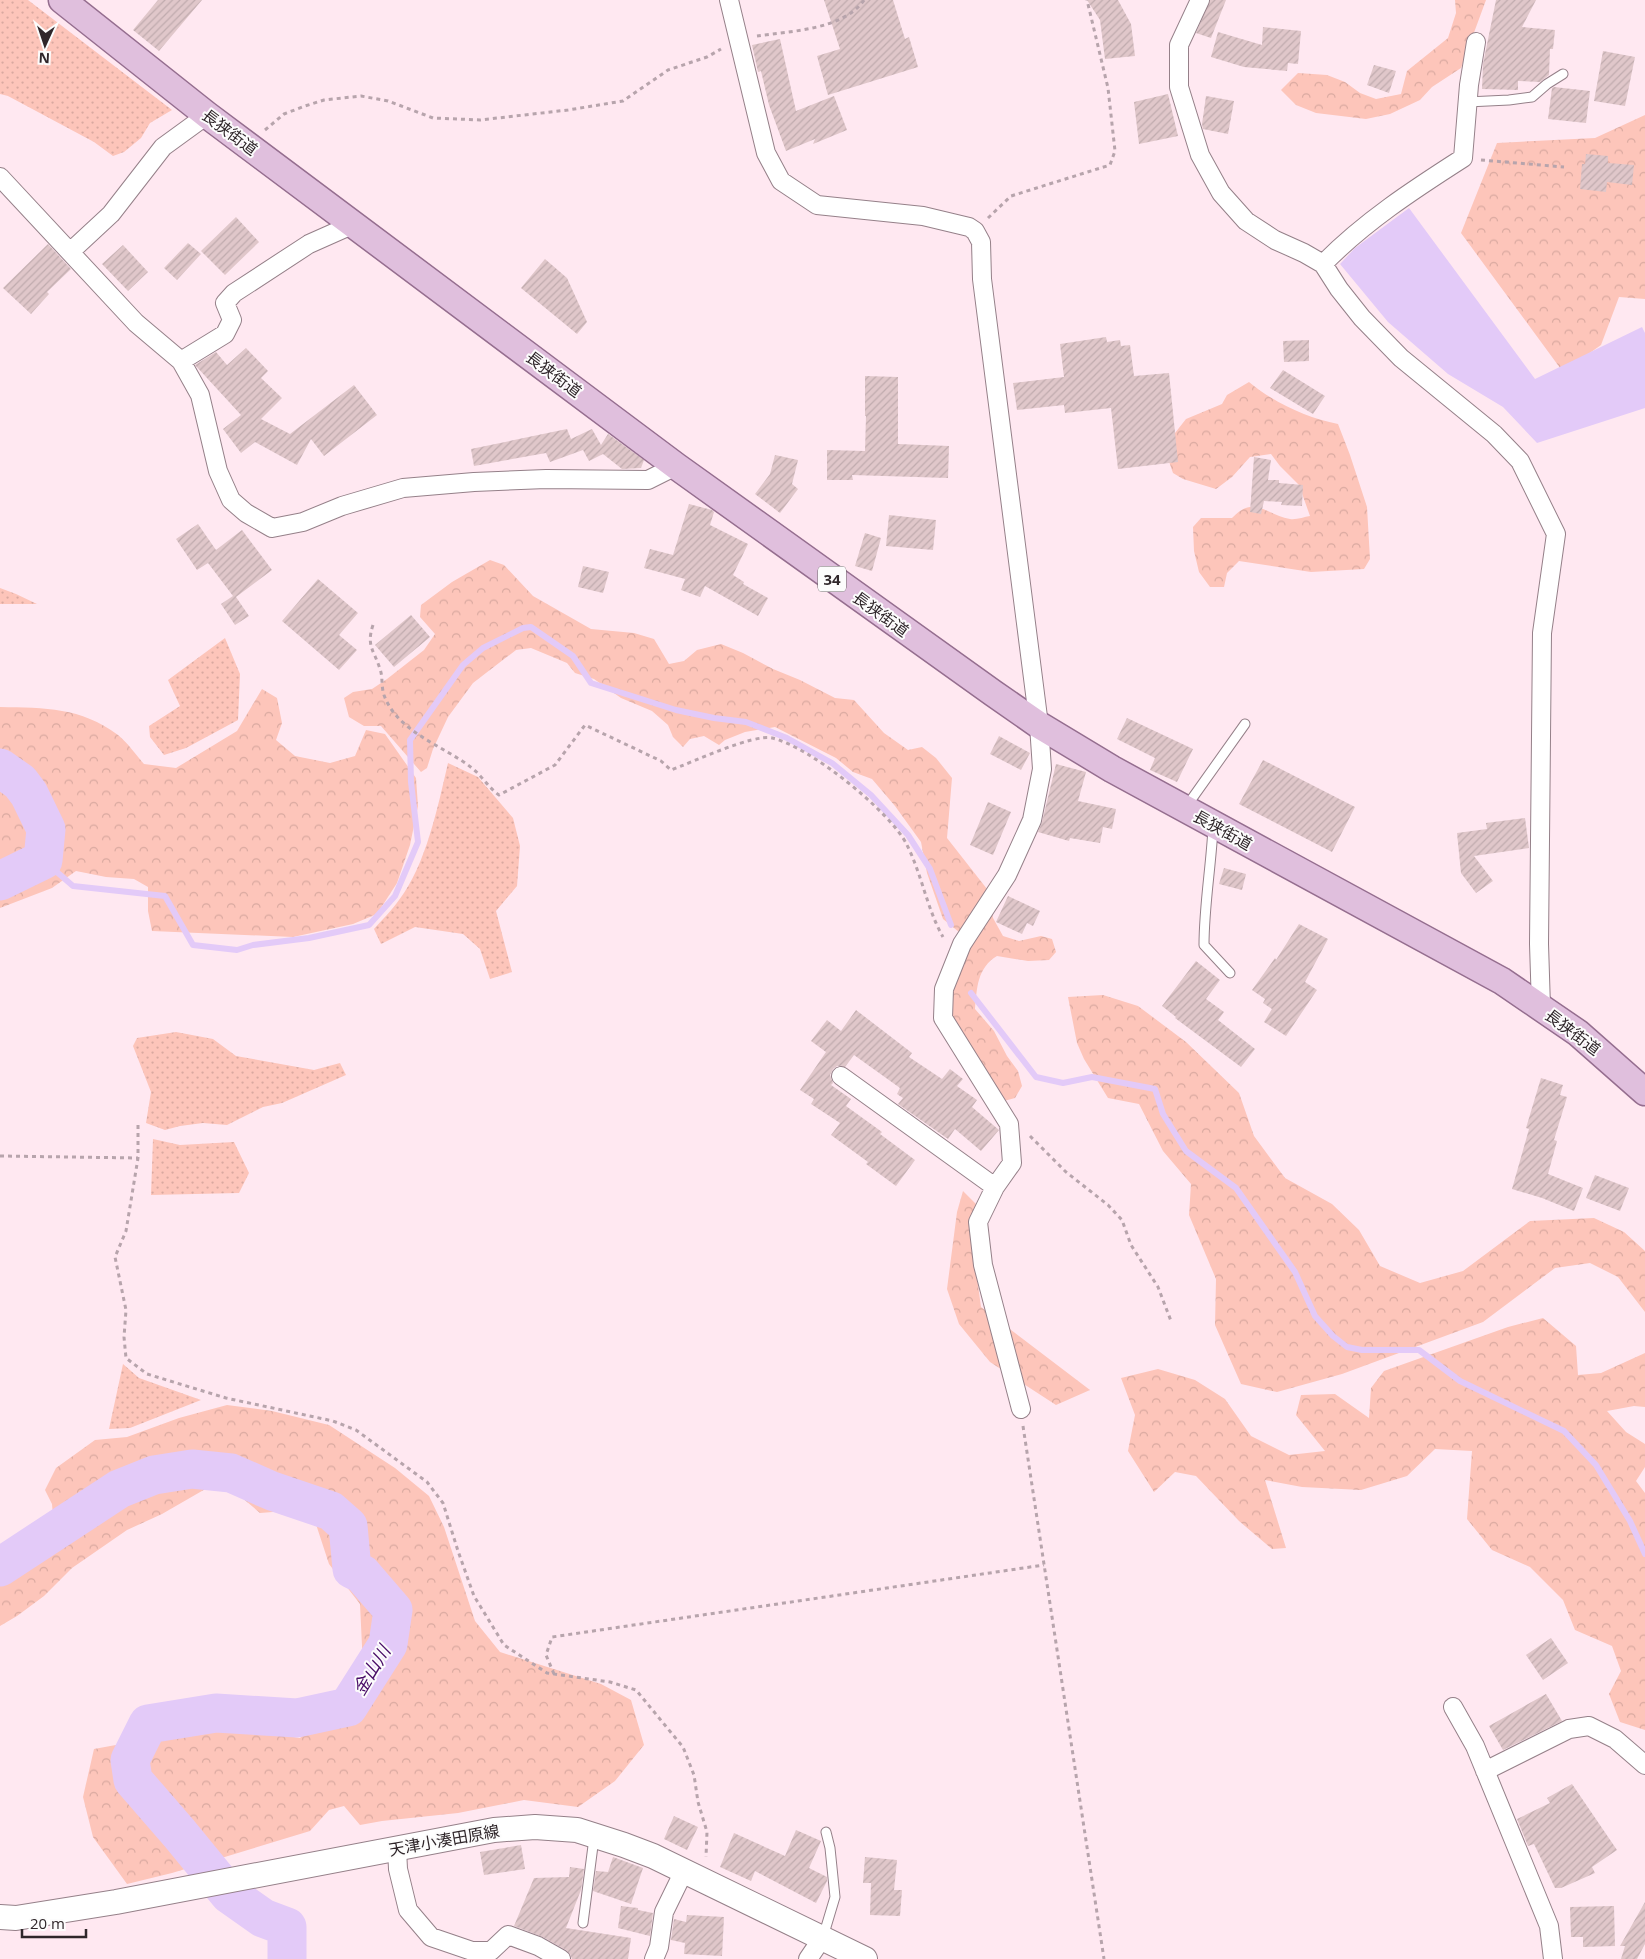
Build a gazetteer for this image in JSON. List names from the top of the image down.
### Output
{
  "streets": {
    "main road": ["長狭街道", "34", "天津小湊田原線"]
  },
  "water": ["金山川"],
  "scale_bar": "20 m",
  "north": "bottom"
}
